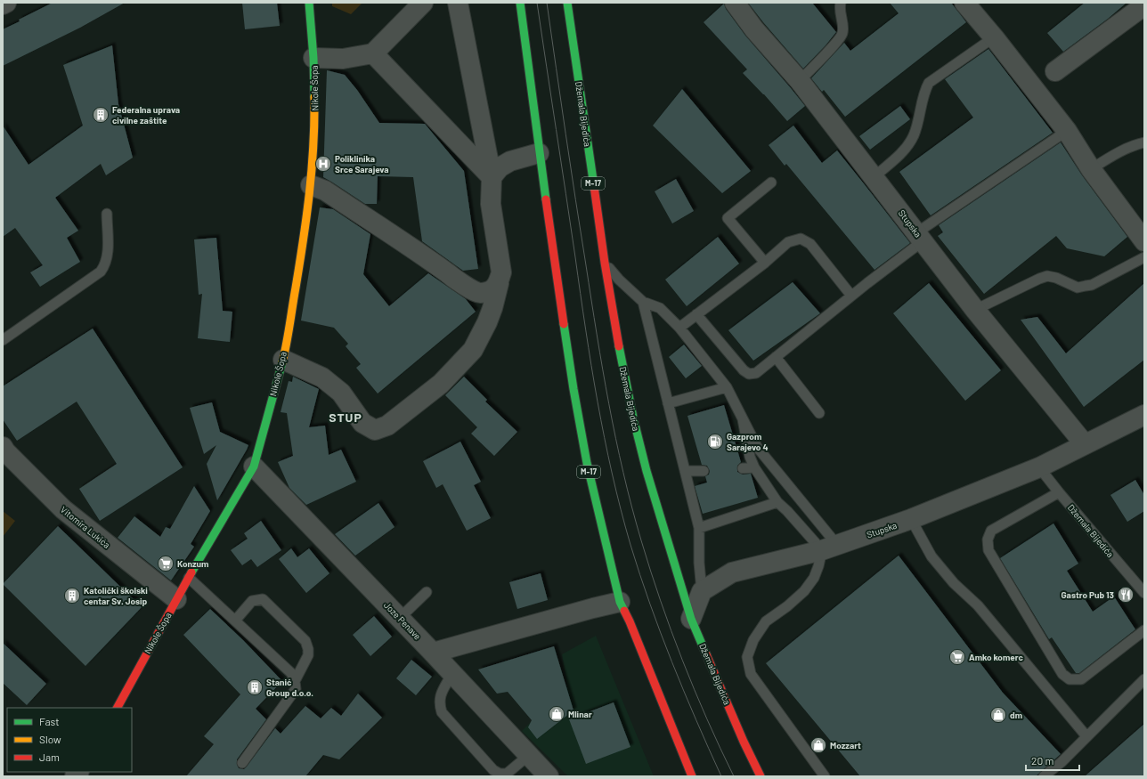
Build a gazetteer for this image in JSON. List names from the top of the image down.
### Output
{
  "streets": {
    "main road": ["Nikole Šopa", "Džemala Bijedića", "M-17"],
    "street": ["Stupska", "Vitomira Lukića", "Joze Penave"]
  },
  "crossings": [
    ["Nikole Šopa", "Vitomira Lukića"],
    ["Nikole Šopa", "Joze Penave"],
    ["Džemala Bijedića", "Stupska"]
  ],
  "districts": ["STUP"],
  "places": {
    "building": ["Federalna uprava civilne zaštite", "Katolički školski centar Sv. Josip", "Stanić Group d.o.o."],
    "hospital": ["Poliklinika Srce Sarajeva"],
    "fuel station": ["Gazprom Sarajevo 4"],
    "supermarket": ["Konzum", "Amko komerc"],
    "restaurant": ["Gastro Pub 13"],
    "shop": ["Mlinar", "dm", "Mozzart"]
  },
  "legend": ["Fast", "Slow", "Jam"],
  "scale_bar": "20 m"
}
